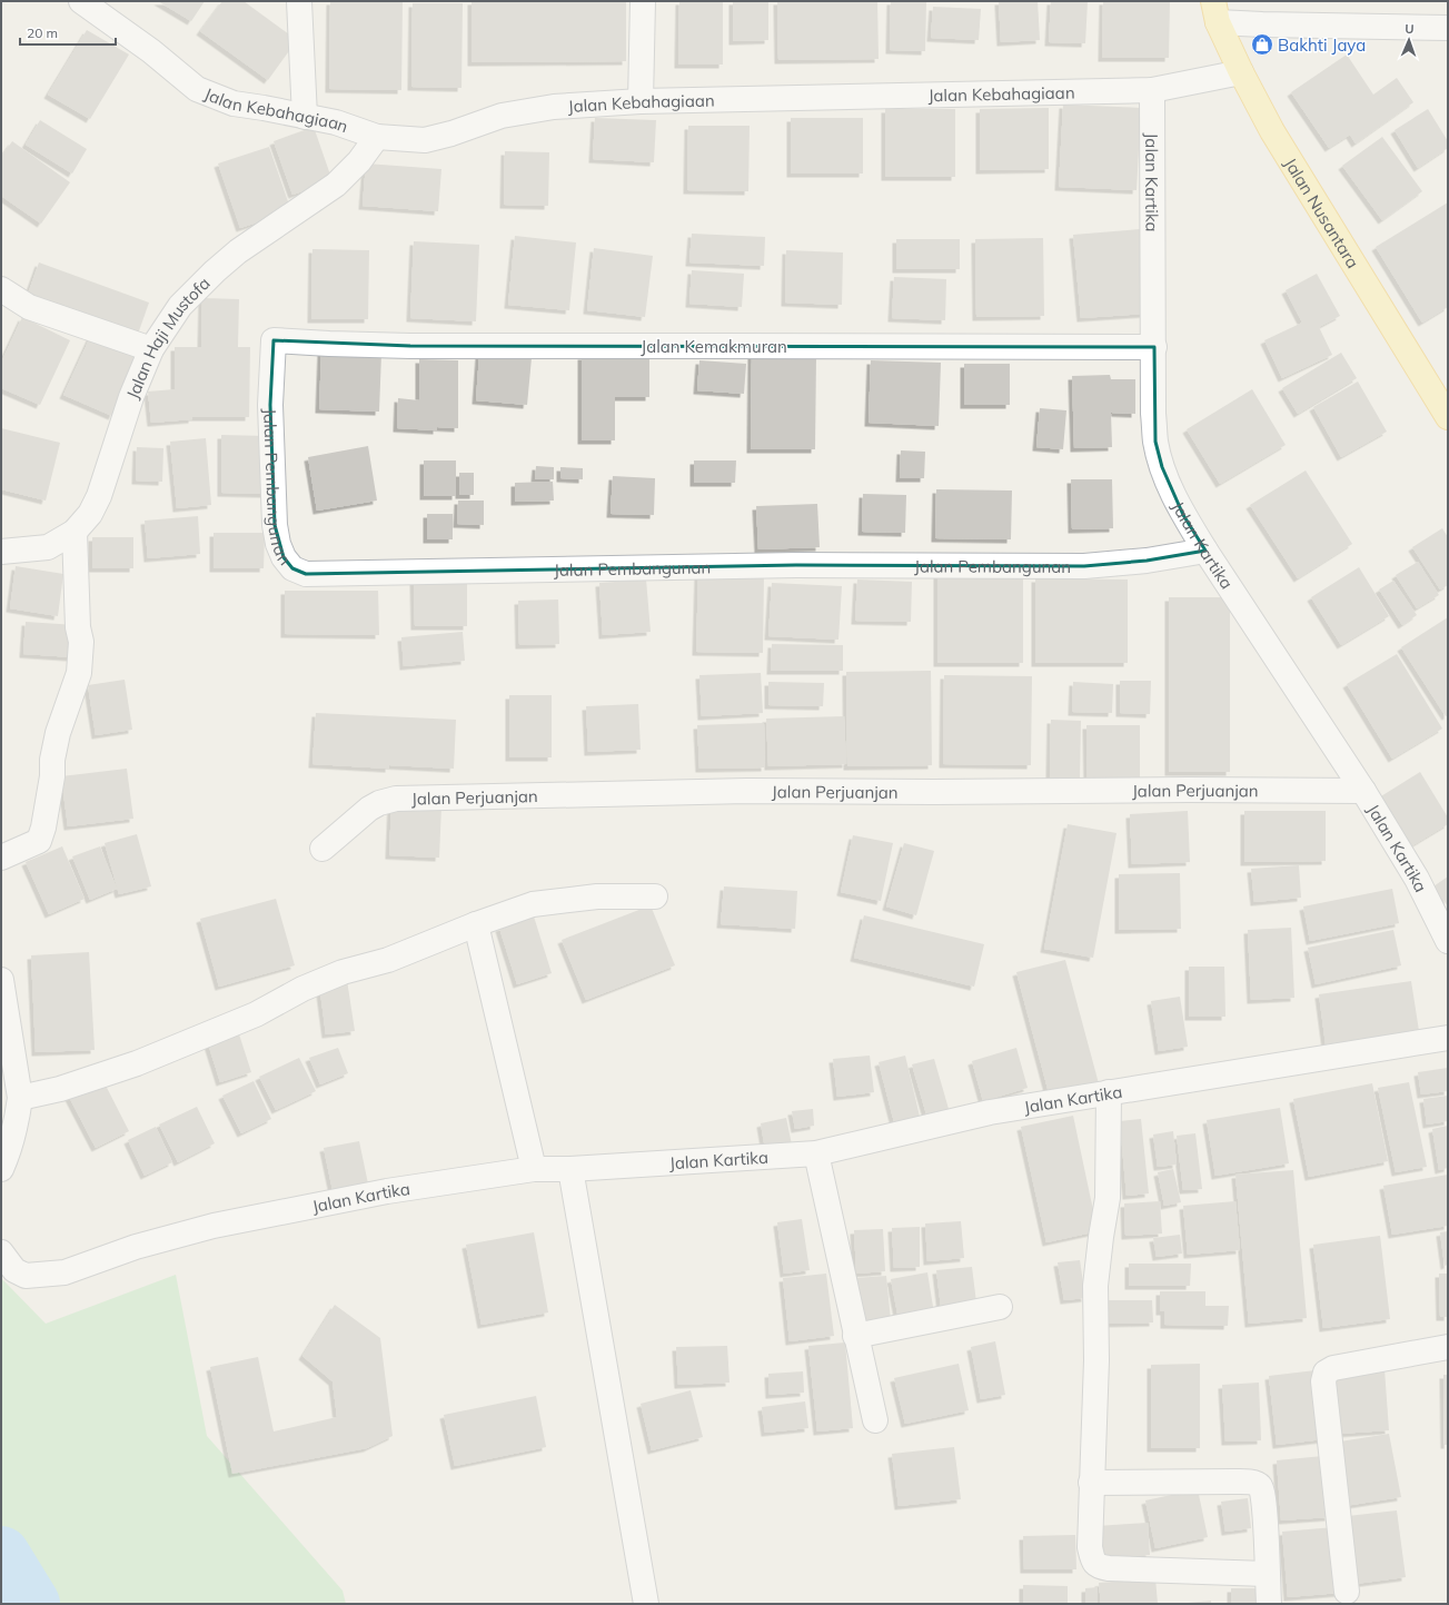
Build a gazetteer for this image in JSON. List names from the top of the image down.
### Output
{
  "streets": {
    "main road": ["Jalan Nusantara"],
    "street": [
      "Jalan Kebahagiaan",
      "Jalan Kartika",
      "Jalan Haji Mustofa",
      "Jalan Kemakmuran",
      "Jalan Pembangunan",
      "Jalan Perjuanjan"
    ]
  },
  "crossings": [
    ["Jalan Kebahagiaan", "Jalan Kartika"],
    ["Jalan Kebahagiaan", "Jalan Nusantara"],
    ["Jalan Kebahagiaan", "Jalan Haji Mustofa"],
    ["Jalan Kartika", "Jalan Kemakmuran"],
    ["Jalan Kartika", "Jalan Pembangunan"],
    ["Jalan Kartika", "Jalan Perjuanjan"],
    ["Jalan Kemakmuran", "Jalan Pembangunan"]
  ],
  "places": {
    "shop": ["Bakhti Jaya"]
  },
  "scale_bar": "20 m",
  "north": "top"
}
